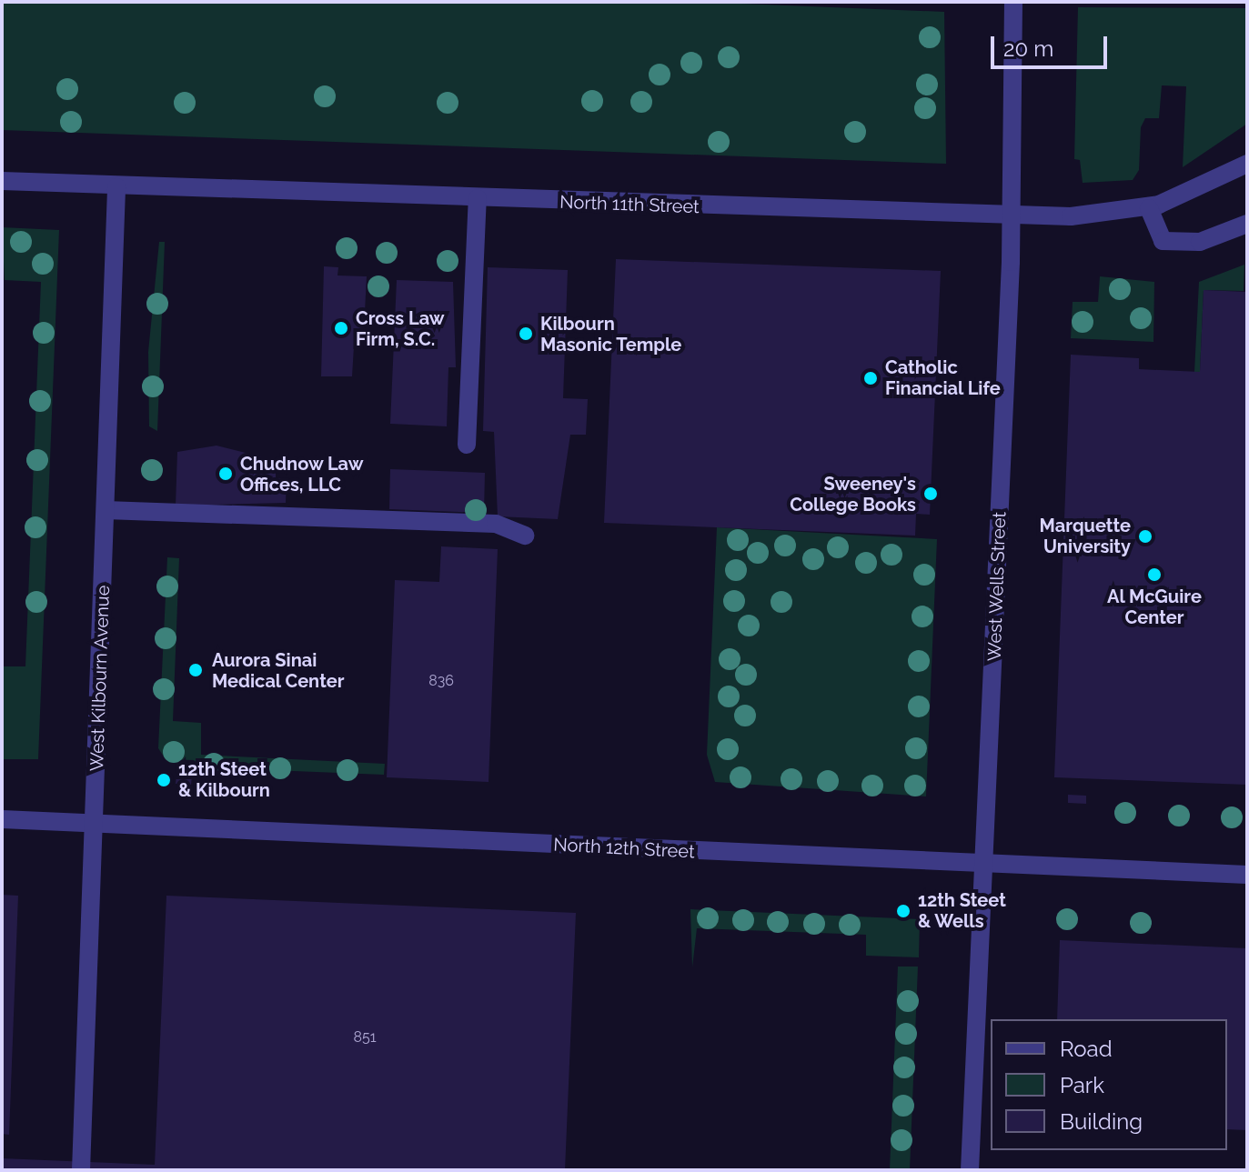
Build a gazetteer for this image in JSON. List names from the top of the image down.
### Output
{
  "streets": {
    "street": [
      "North 11th Street",
      "West Wells Street",
      "West Kilbourn Avenue",
      "North 12th Street"
    ]
  },
  "crossings": [
    ["North 11th Street", "West Wells Street"],
    ["North 11th Street", "West Kilbourn Avenue"],
    ["West Wells Street", "North 12th Street"],
    ["West Kilbourn Avenue", "North 12th Street"]
  ],
  "places": [
    "Cross Law Firm, S.C.",
    "Kilbourn Masonic Temple",
    "Catholic Financial Life",
    "Chudnow Law Offices, LLC",
    "Sweeney's College Books",
    "Marquette University",
    "Al McGuire Center",
    "Aurora Sinai Medical Center",
    "12th Steet & Kilbourn",
    "12th Steet & Wells"
  ],
  "house_numbers": ["836", "851"],
  "legend": ["Road", "Park", "Building"],
  "scale_bar": "20 m"
}
